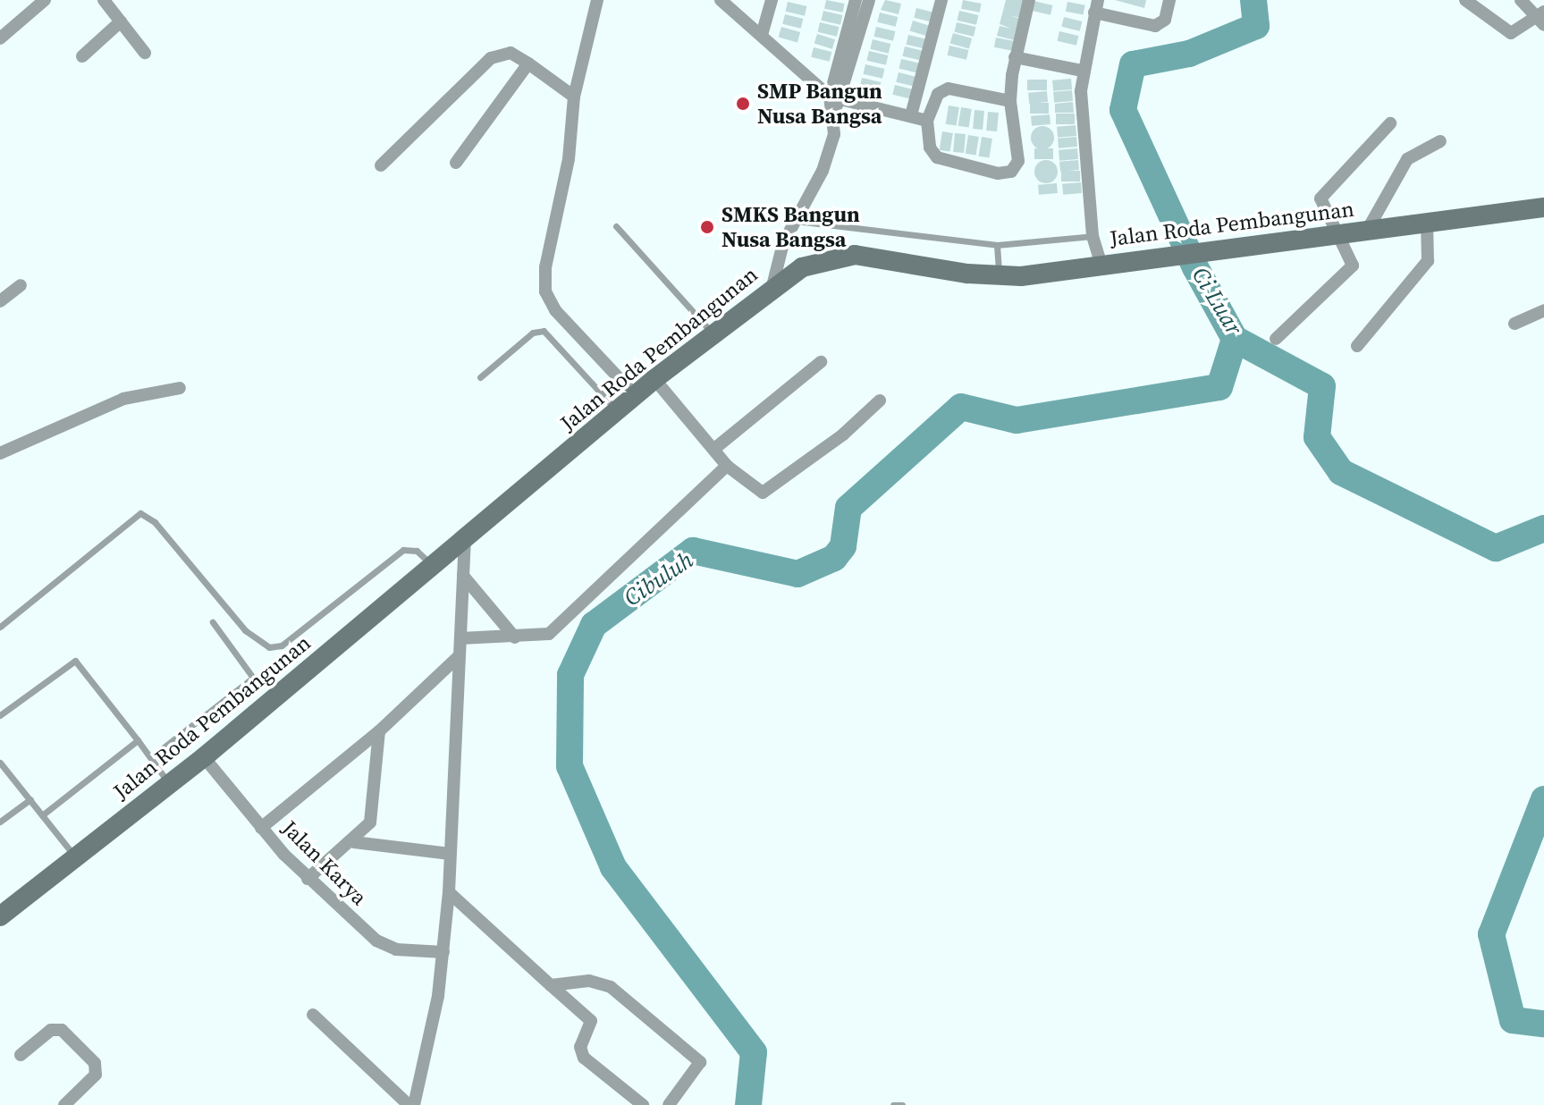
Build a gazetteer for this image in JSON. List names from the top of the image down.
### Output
{
  "streets": {
    "street": ["Jalan Roda Pembangunan", "Jalan Karya"]
  },
  "crossings": [
    ["Jalan Roda Pembangunan", "Jalan Karya"]
  ],
  "water": ["Ci Luar", "Cibuluh"],
  "places": ["SMP Bangun Nusa Bangsa", "SMKS Bangun Nusa Bangsa"]
}
